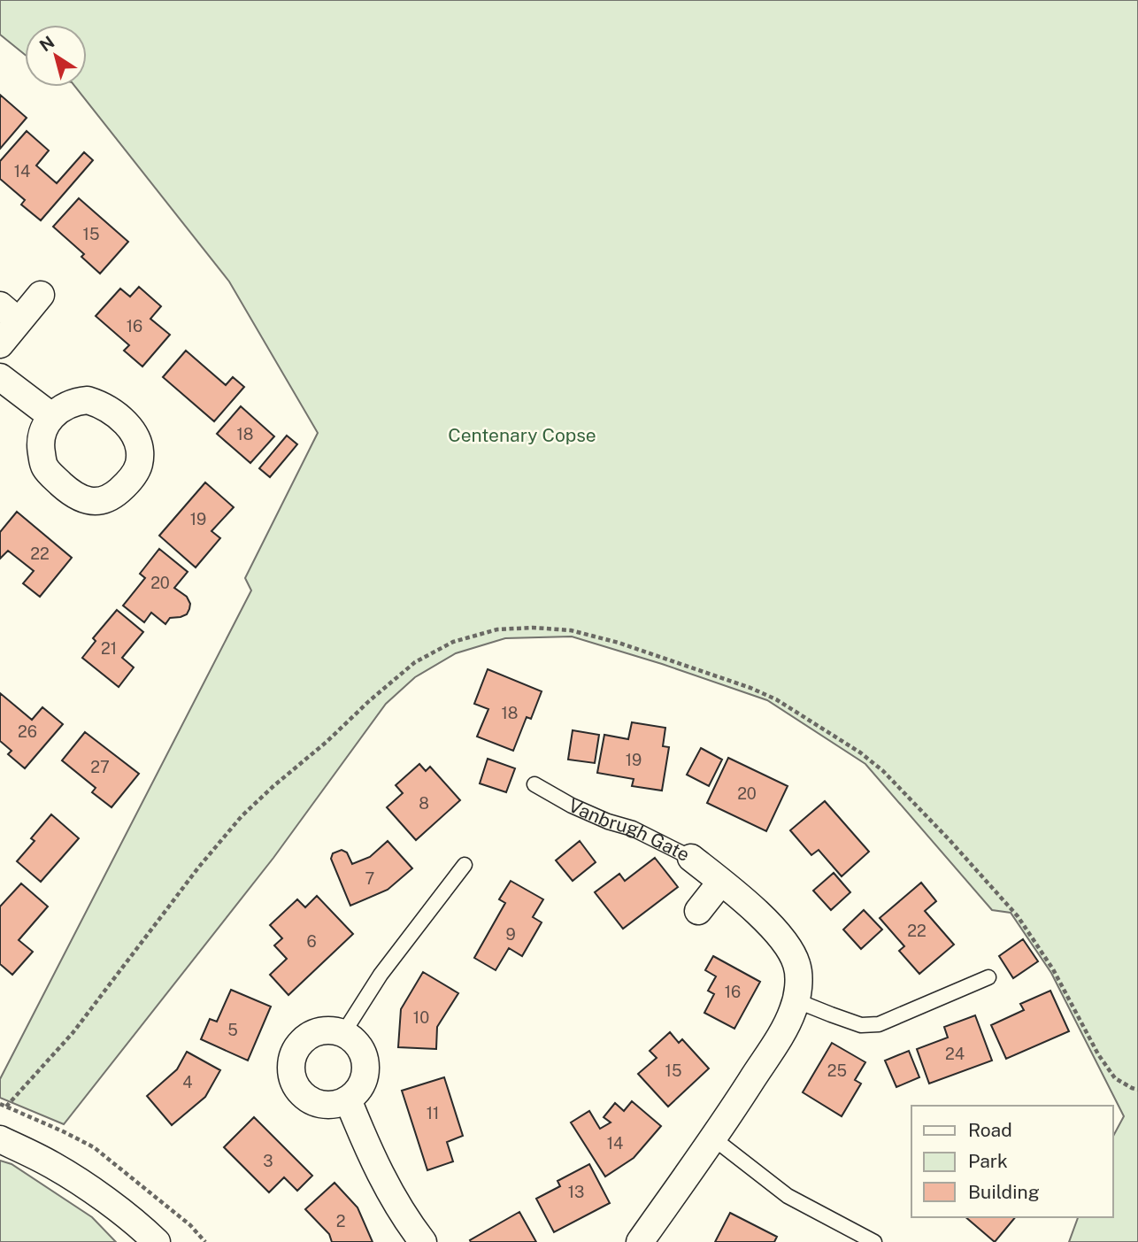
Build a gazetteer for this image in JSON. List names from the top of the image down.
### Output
{
  "streets": {
    "street": ["Vanbrugh Gate"]
  },
  "parks": ["Centenary Copse"],
  "house_numbers": [
    "14",
    "15",
    "16",
    "18",
    "19",
    "22",
    "20",
    "21",
    "18",
    "26",
    "19",
    "27",
    "20",
    "8",
    "7",
    "22",
    "9",
    "6",
    "16",
    "10",
    "5",
    "24",
    "15",
    "25",
    "4",
    "11",
    "14",
    "3",
    "13",
    "2"
  ],
  "legend": ["Road", "Park", "Building"],
  "north": "top left"
}
